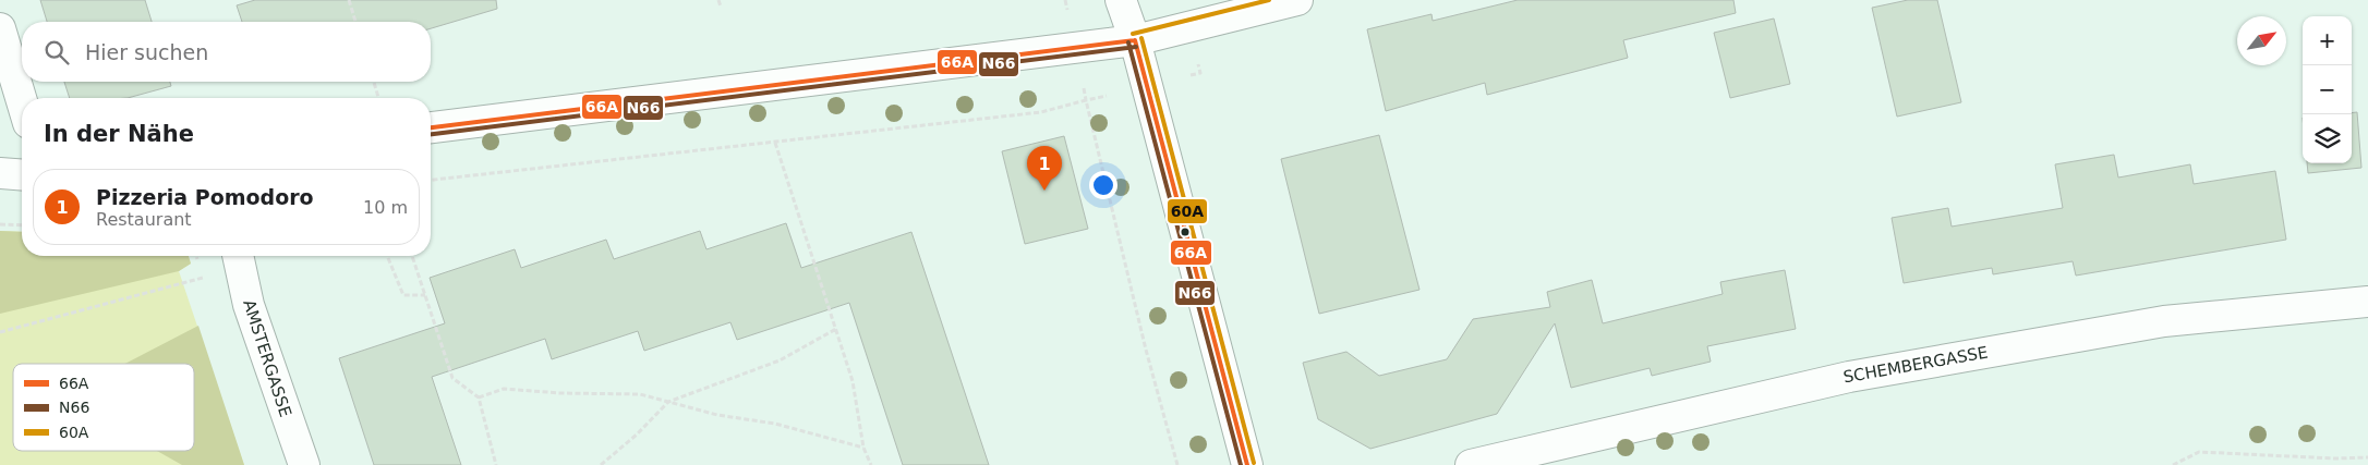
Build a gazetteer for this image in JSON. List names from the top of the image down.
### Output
{
  "streets": {
    "street": ["AMSTERGASSE", "SCHEMBERGASSE"]
  },
  "lines": ["transit line 60A", "transit line 66A", "transit line N66"],
  "legend": ["66A", "N66", "60A"],
  "north": "top right",
  "page": {
    "map_buttons": ["+", "−"],
    "search": "Hier suchen",
    "heading": "In der Nähe",
    "pins": "1",
    "list": [
      {
        "mark": "1",
        "name": "Pizzeria Pomodoro",
        "note": "Restaurant",
        "value": "10 m"
      }
    ]
  }
}
